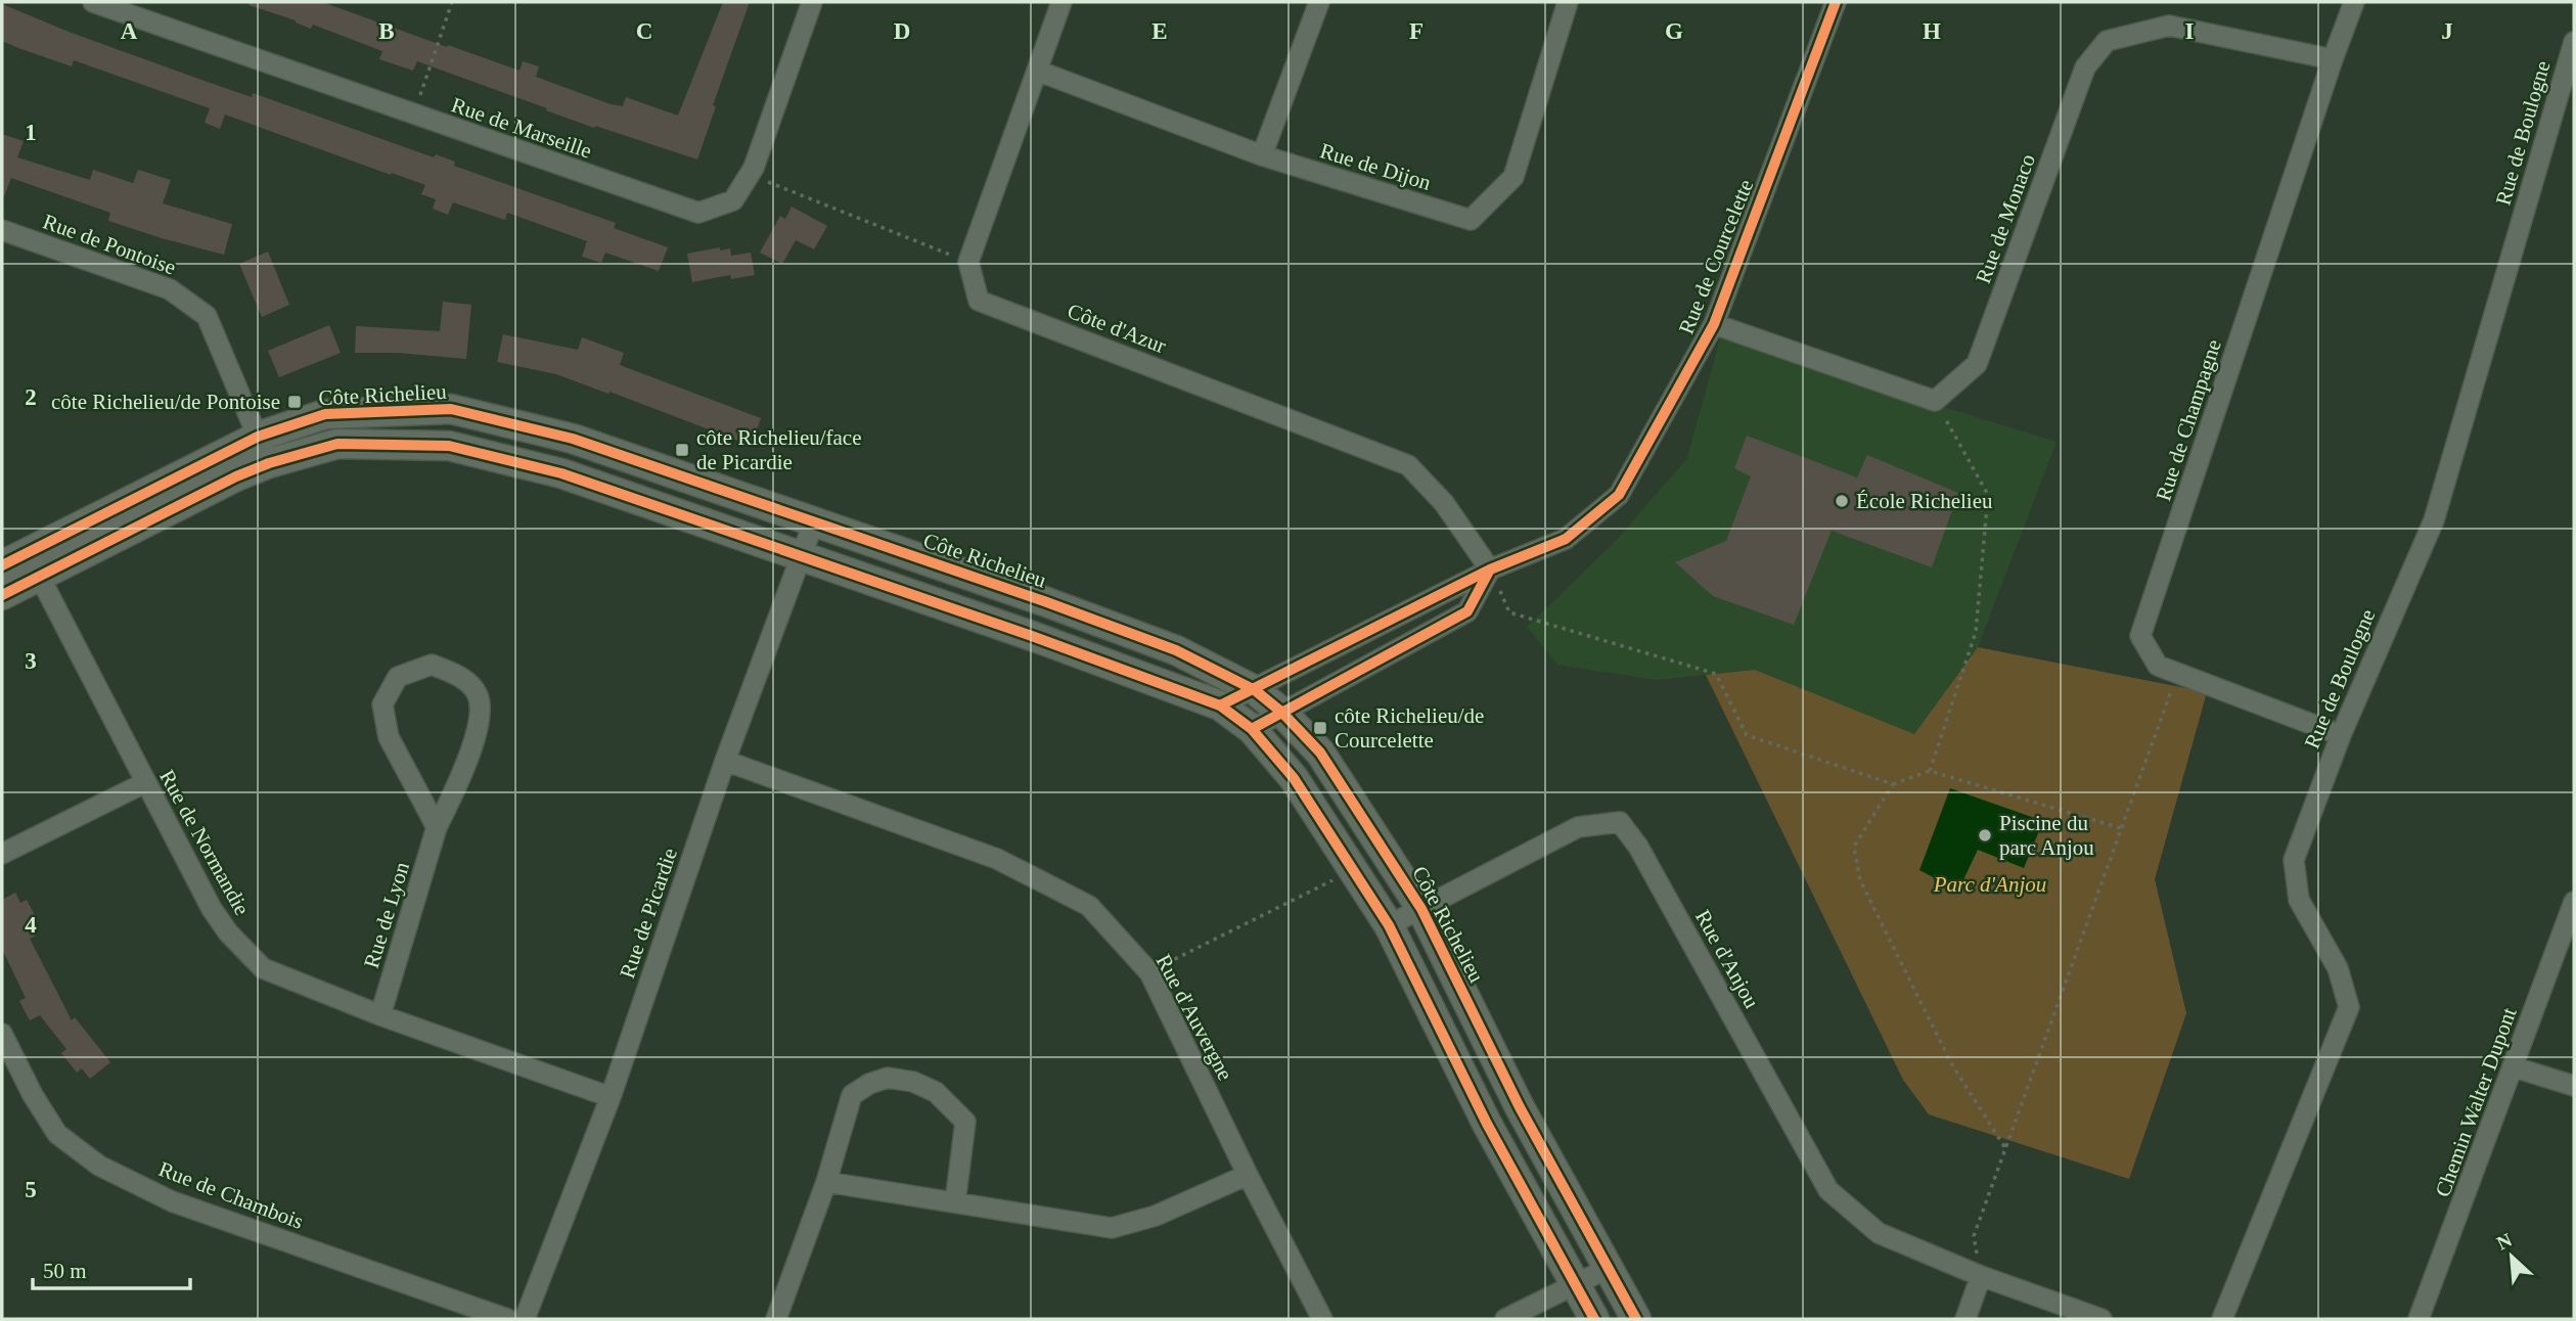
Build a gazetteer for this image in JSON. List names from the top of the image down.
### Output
{
  "streets": {
    "street": [
      "Rue de Marseille",
      "Rue de Boulogne",
      "Rue de Dijon",
      "Rue de Monaco",
      "Rue de Pontoise",
      "Rue de Courcelette",
      "Côte d'Azur",
      "Côte Richelieu",
      "Rue de Champagne",
      "Rue de Normandie",
      "Rue de Picardie",
      "Rue de Lyon",
      "Rue d'Anjou",
      "Rue d'Auvergne",
      "Chemin Walter Dupont",
      "Rue de Chambois"
    ]
  },
  "crossings": [
    ["Rue de Boulogne", "Rue de Champagne"],
    ["Rue de Monaco", "Rue de Champagne"],
    ["Rue de Pontoise", "Côte Richelieu"],
    ["Rue de Courcelette", "Côte d'Azur"],
    ["Rue de Courcelette", "Côte Richelieu"],
    ["Côte Richelieu", "Rue de Normandie"],
    ["Côte Richelieu", "Rue de Picardie"],
    ["Côte Richelieu", "Rue d'Anjou"],
    ["Rue de Normandie", "Rue de Picardie"],
    ["Rue de Normandie", "Rue de Lyon"],
    ["Rue de Picardie", "Rue d'Auvergne"]
  ],
  "parks": ["Parc d'Anjou"],
  "places": {
    "transit": ["côte Richelieu/de Pontoise", "côte Richelieu/face de Picardie", "côte Richelieu/de Courcelette"],
    "other": ["École Richelieu", "Piscine du parc Anjou"]
  },
  "scale_bar": "50 m",
  "north": "top left",
  "grid": {
    "columns": [
      "A",
      "B",
      "C",
      "D",
      "E",
      "F",
      "G",
      "H",
      "I",
      "J"
    ],
    "rows": [
      "1",
      "2",
      "3",
      "4",
      "5"
    ]
  }
}
